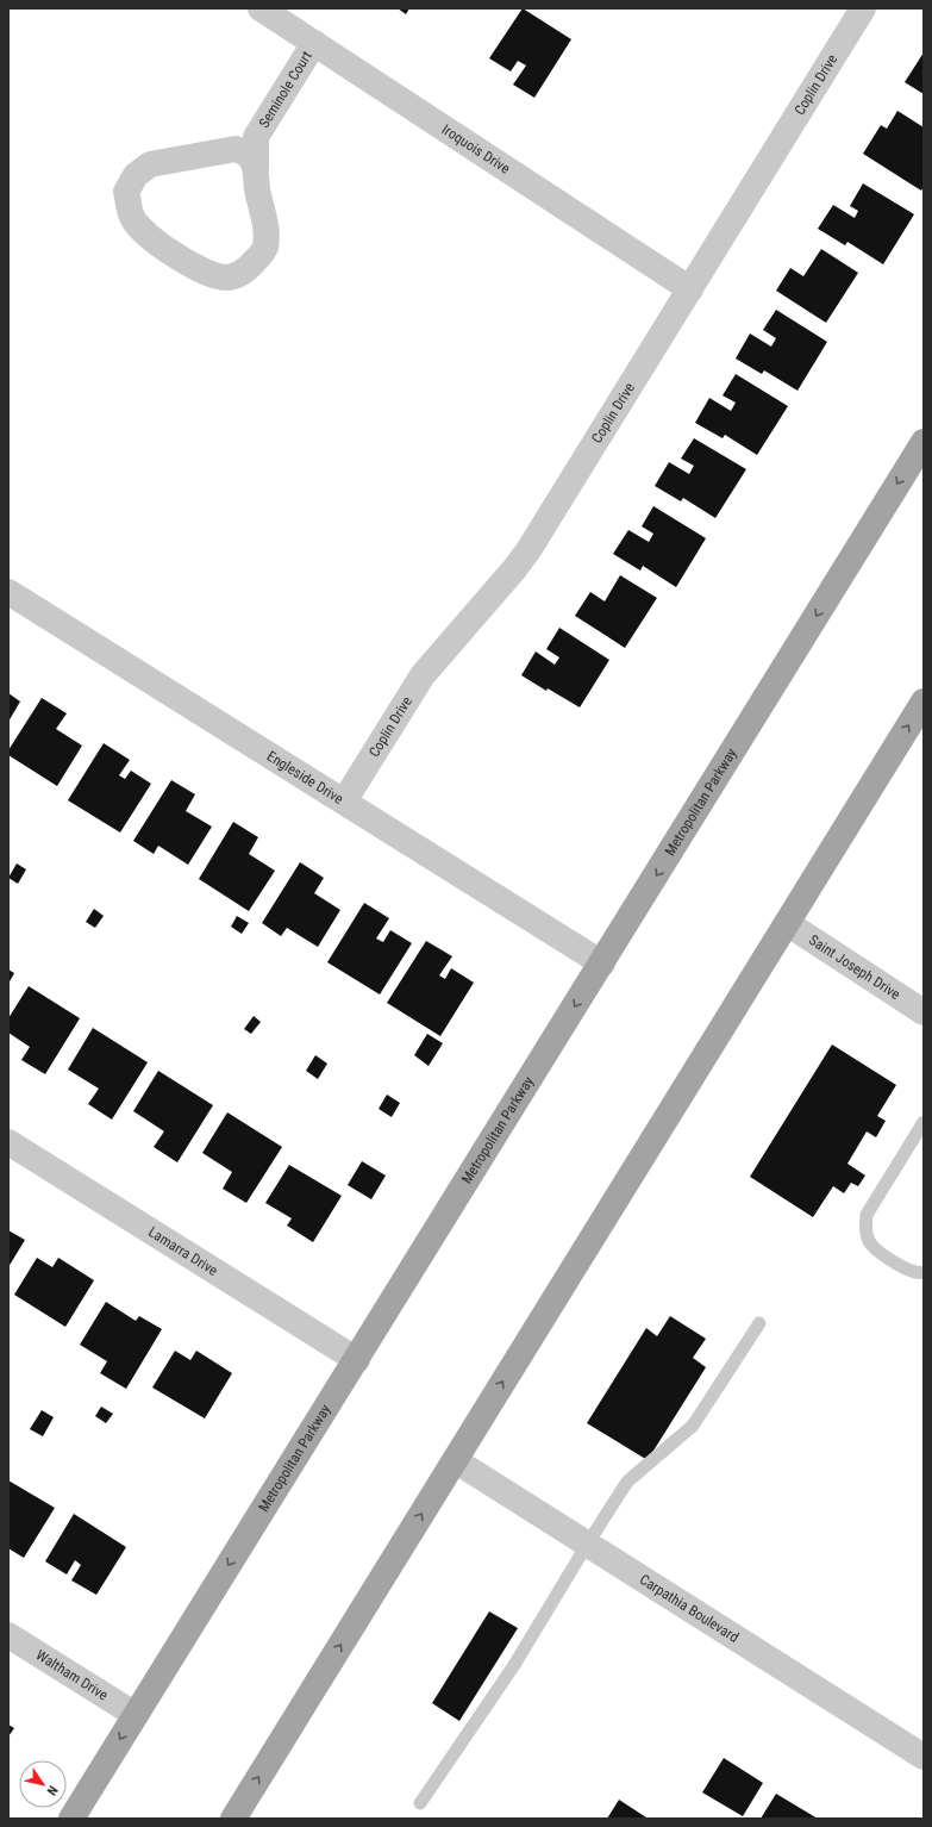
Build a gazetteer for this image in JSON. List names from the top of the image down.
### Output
{
  "streets": {
    "main road": ["Metropolitan Parkway"],
    "street": [
      "Coplin Drive",
      "Seminole Court",
      "Iroquois Drive",
      "Engleside Drive",
      "Saint Joseph Drive",
      "Lamarra Drive",
      "Carpathia Boulevard",
      "Waltham Drive"
    ]
  },
  "crossings": [
    ["Coplin Drive", "Iroquois Drive"],
    ["Coplin Drive", "Engleside Drive"],
    ["Seminole Court", "Iroquois Drive"],
    ["Engleside Drive", "Metropolitan Parkway"],
    ["Metropolitan Parkway", "Lamarra Drive"],
    ["Metropolitan Parkway", "Waltham Drive"]
  ],
  "north": "bottom right"
}
